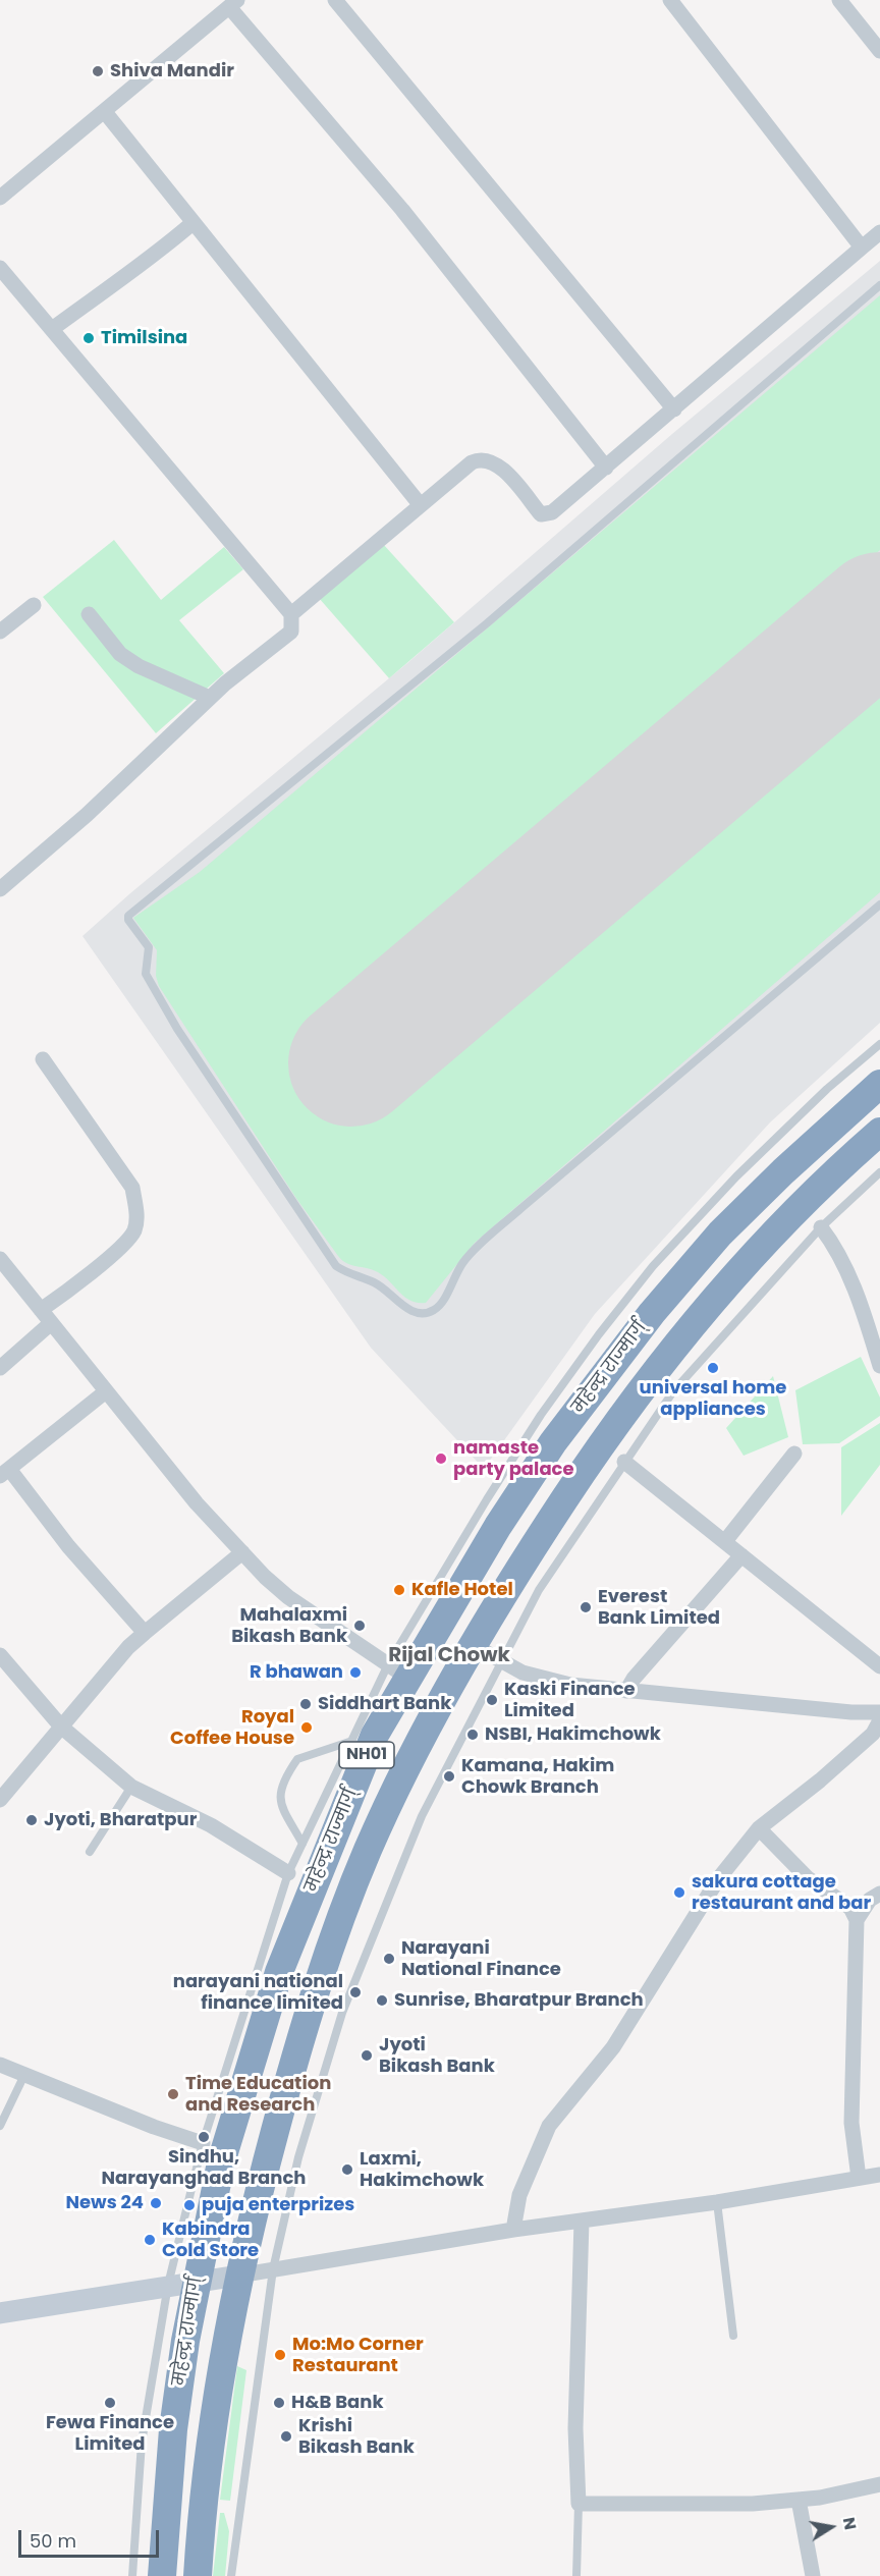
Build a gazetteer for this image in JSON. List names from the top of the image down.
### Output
{
  "streets": {
    "highway": ["महेन्द्र राज्मार्ग्", "NH01"]
  },
  "districts": ["Rijal Chowk"],
  "places": [
    "Shiva Mandir",
    "Timilsina",
    "universal home appliances",
    "namaste party palace",
    "Kafle Hotel",
    "Everest Bank Limited",
    "Mahalaxmi Bikash Bank",
    "R bhawan",
    "Kaski Finance Limited",
    "Siddhart Bank",
    "Royal Coffee House",
    "NSBI, Hakimchowk",
    "Kamana, Hakim Chowk Branch",
    "Jyoti, Bharatpur",
    "sakura cottage restaurant and bar",
    "Narayani National Finance",
    "narayani national finance limited",
    "Sunrise, Bharatpur Branch",
    "Jyoti Bikash Bank",
    "Time Education and Research",
    "Sindhu, Narayanghad Branch",
    "Laxmi, Hakimchowk",
    "News 24",
    "puja enterprizes",
    "Kabindra Cold Store",
    "Mo:Mo Corner Restaurant",
    "Fewa Finance Limited",
    "H&B Bank",
    "Krishi Bikash Bank"
  ],
  "scale_bar": "50 m",
  "north": "right"
}
